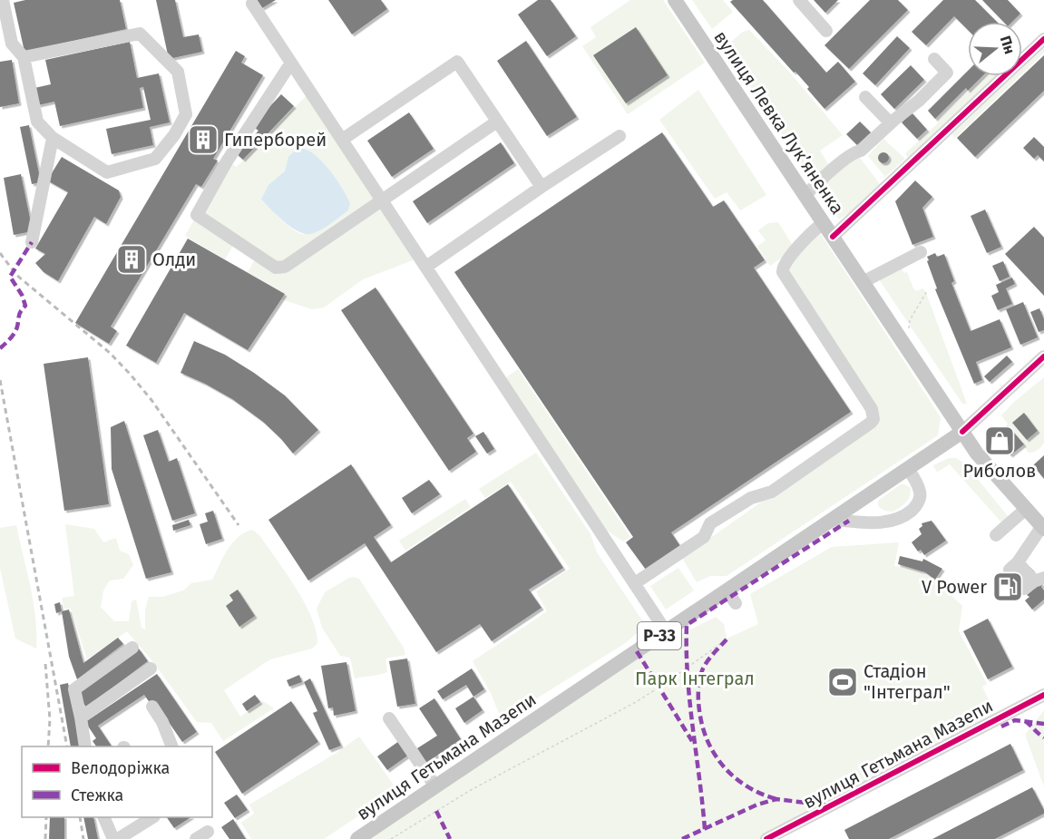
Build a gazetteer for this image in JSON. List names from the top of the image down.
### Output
{
  "streets": {
    "main road": ["вулиця Левка Лукʼяненка", "Р-33", "вулиця Гетьмана Мазепи"]
  },
  "crossings": [
    ["вулиця Левка Лукʼяненка", "вулиця Гетьмана Мазепи"]
  ],
  "parks": ["Парк Інтеграл"],
  "places": {
    "building": ["Гиперборей", "Олди"],
    "shop": ["Риболов"],
    "fuel station": ["V Power"],
    "sports": ["Стадіон \"Інтеграл\""]
  },
  "legend": ["Велодоріжка", "Стежка"],
  "north": "right"
}
